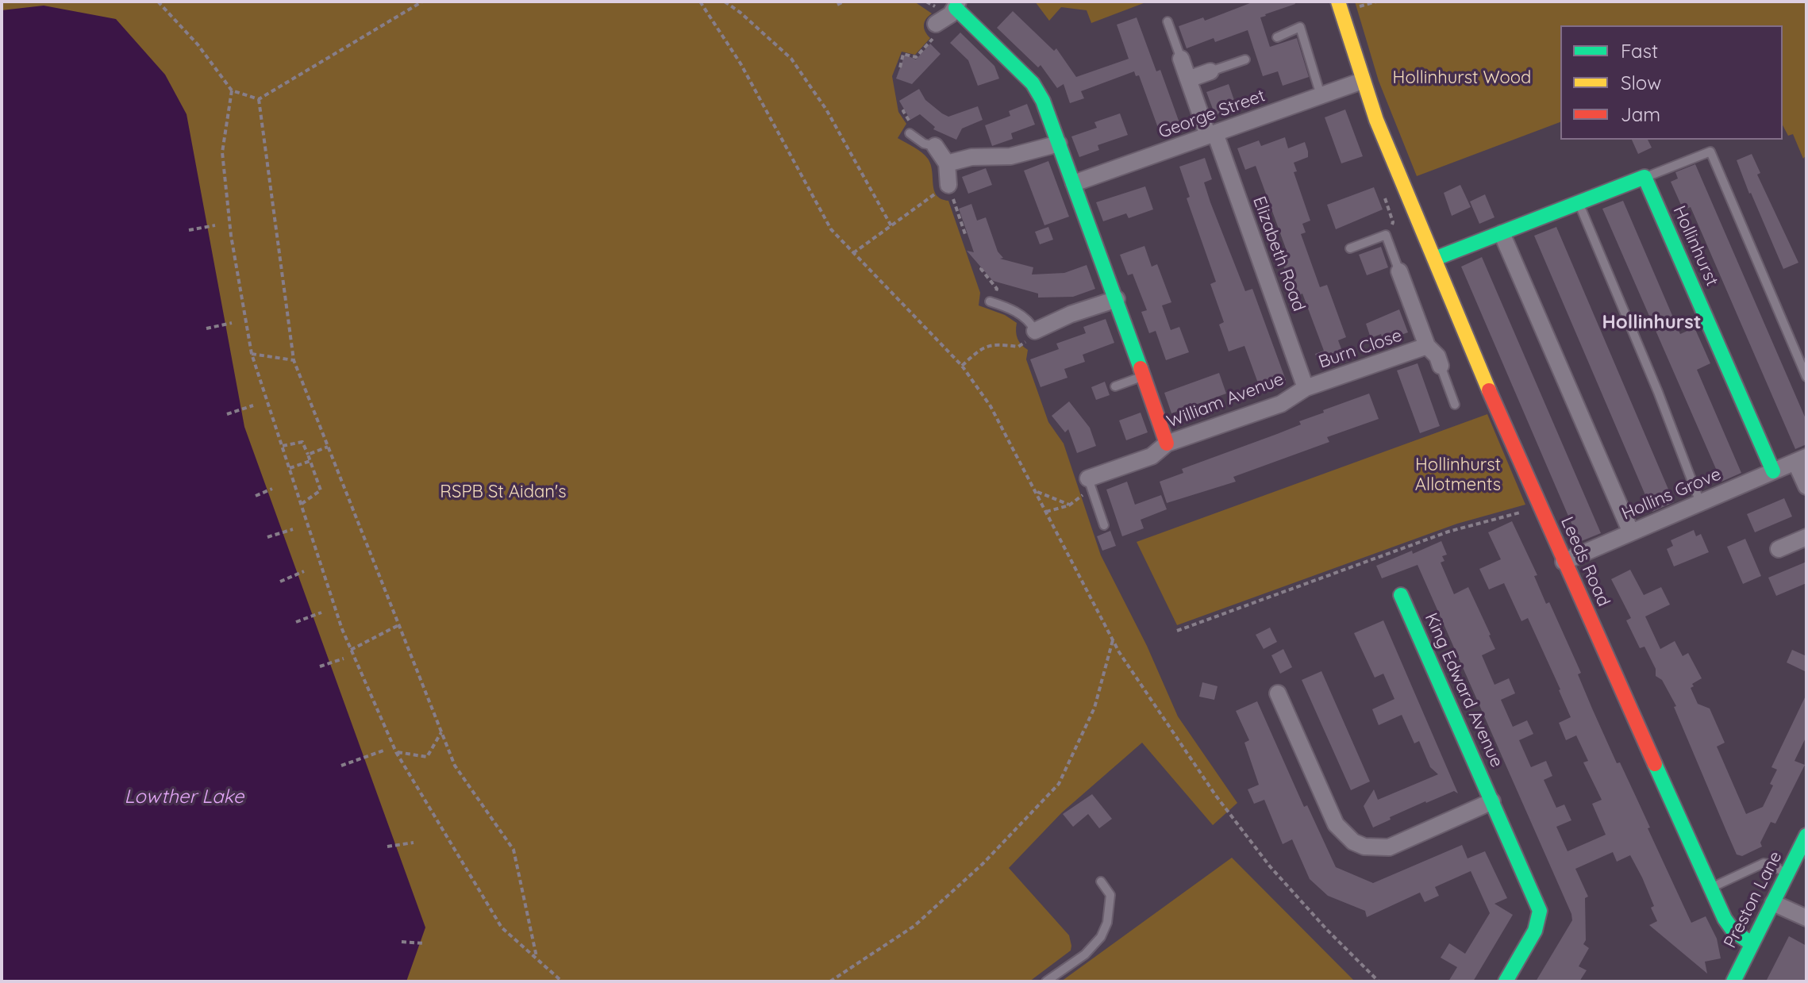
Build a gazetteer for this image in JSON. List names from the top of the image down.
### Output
{
  "streets": {
    "street": [
      "George Street",
      "Hollinhurst",
      "Elizabeth Road",
      "Burn Close",
      "William Avenue",
      "Hollins Grove",
      "Leeds Road",
      "King Edward Avenue",
      "Preston Lane"
    ]
  },
  "crossings": [
    ["George Street", "Elizabeth Road"],
    ["George Street", "Leeds Road"],
    ["Hollinhurst", "Hollins Grove"],
    ["Elizabeth Road", "Burn Close"],
    ["Elizabeth Road", "William Avenue"],
    ["Burn Close", "William Avenue"],
    ["Hollins Grove", "Leeds Road"],
    ["Leeds Road", "Preston Lane"]
  ],
  "districts": ["Hollinhurst"],
  "water": ["Lowther Lake"],
  "parks": ["Hollinhurst Wood", "Hollinhurst Allotments", "RSPB St Aidan's"],
  "legend": ["Fast", "Slow", "Jam"]
}
